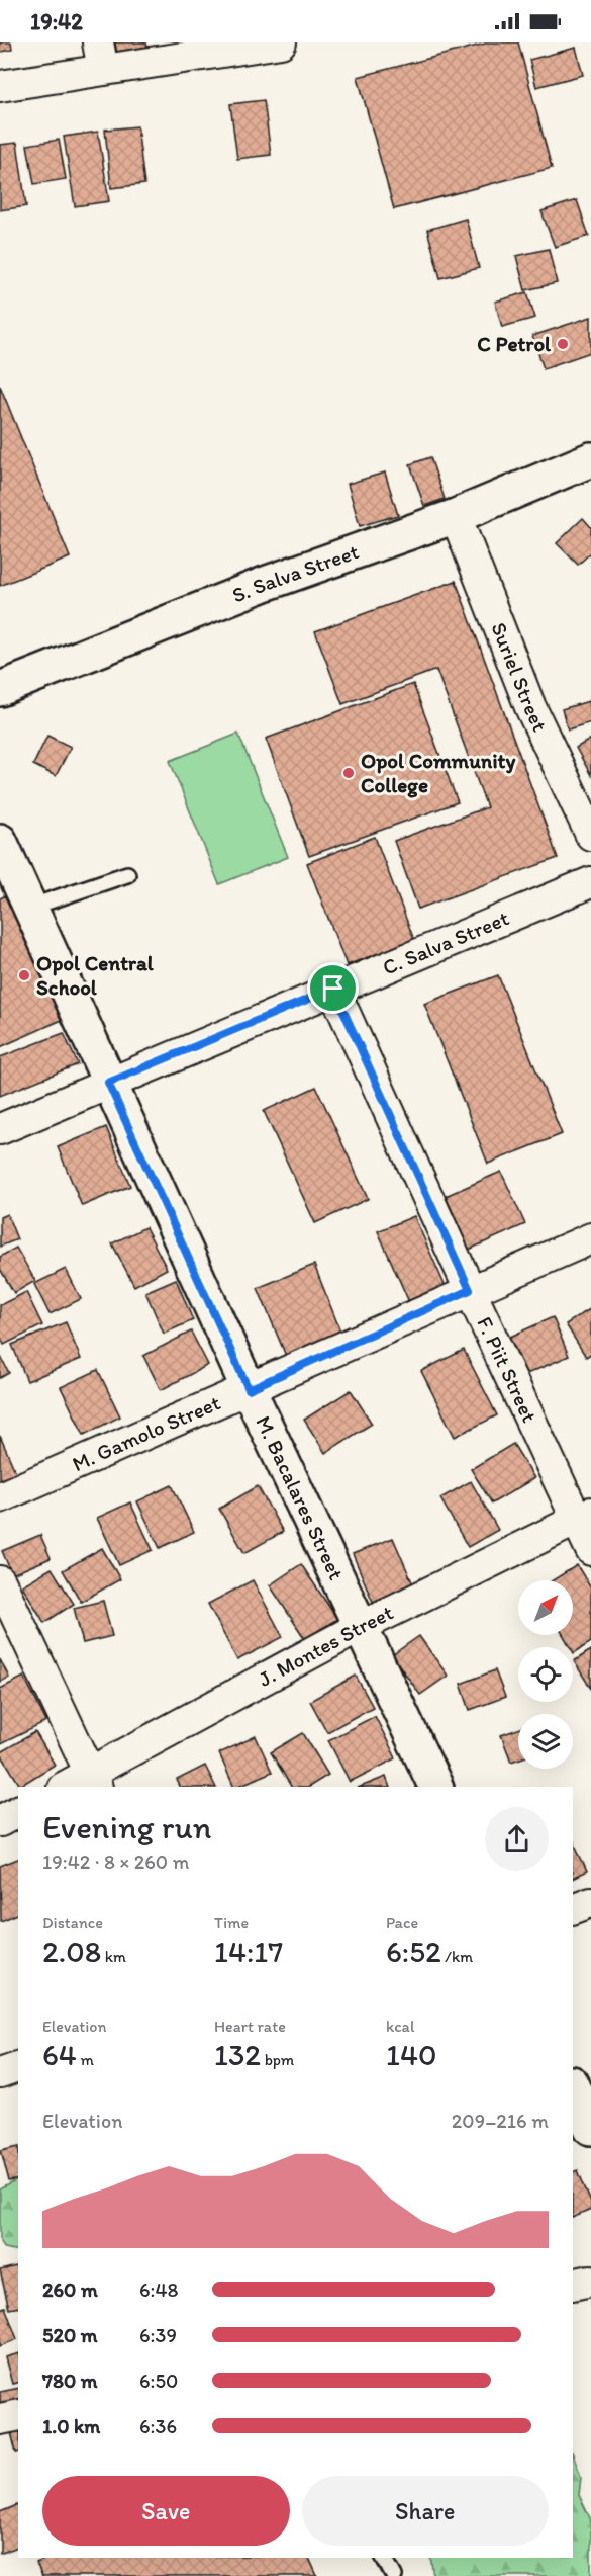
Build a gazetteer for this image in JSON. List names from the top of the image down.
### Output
{
  "streets": {
    "street": [
      "S. Salva Street",
      "Suriel Street",
      "C. Salva Street",
      "F. Piit Street",
      "M. Gamolo Street",
      "M. Bacalares Street",
      "J. Montes Street"
    ]
  },
  "crossings": [
    ["S. Salva Street", "Suriel Street"],
    ["C. Salva Street", "F. Piit Street"],
    ["C. Salva Street", "M. Bacalares Street"],
    ["F. Piit Street", "M. Gamolo Street"],
    ["F. Piit Street", "J. Montes Street"],
    ["M. Gamolo Street", "M. Bacalares Street"],
    ["M. Bacalares Street", "J. Montes Street"]
  ],
  "places": ["C Petrol", "Opol Community College", "Opol Central School"],
  "north": "top right",
  "page": {
    "status": "19:42",
    "heading": ["Evening run", "19:42 · 8 × 260 m"],
    "stats": [
      ["Distance", "2.08 km"],
      ["Time", "14:17"],
      ["Pace", "6:52 /km"],
      ["Elevation", "64 m"],
      ["Heart rate", "132 bpm"],
      ["kcal", "140"]
    ],
    "chart": ["Elevation", "209–216 m"],
    "list": [
      {
        "name": "260 m",
        "note": "6:48"
      },
      {
        "name": "520 m",
        "note": "6:39"
      },
      {
        "name": "780 m",
        "note": "6:50"
      },
      {
        "name": "1.0 km",
        "note": "6:36"
      }
    ],
    "buttons": ["Save", "Share"]
  }
}
